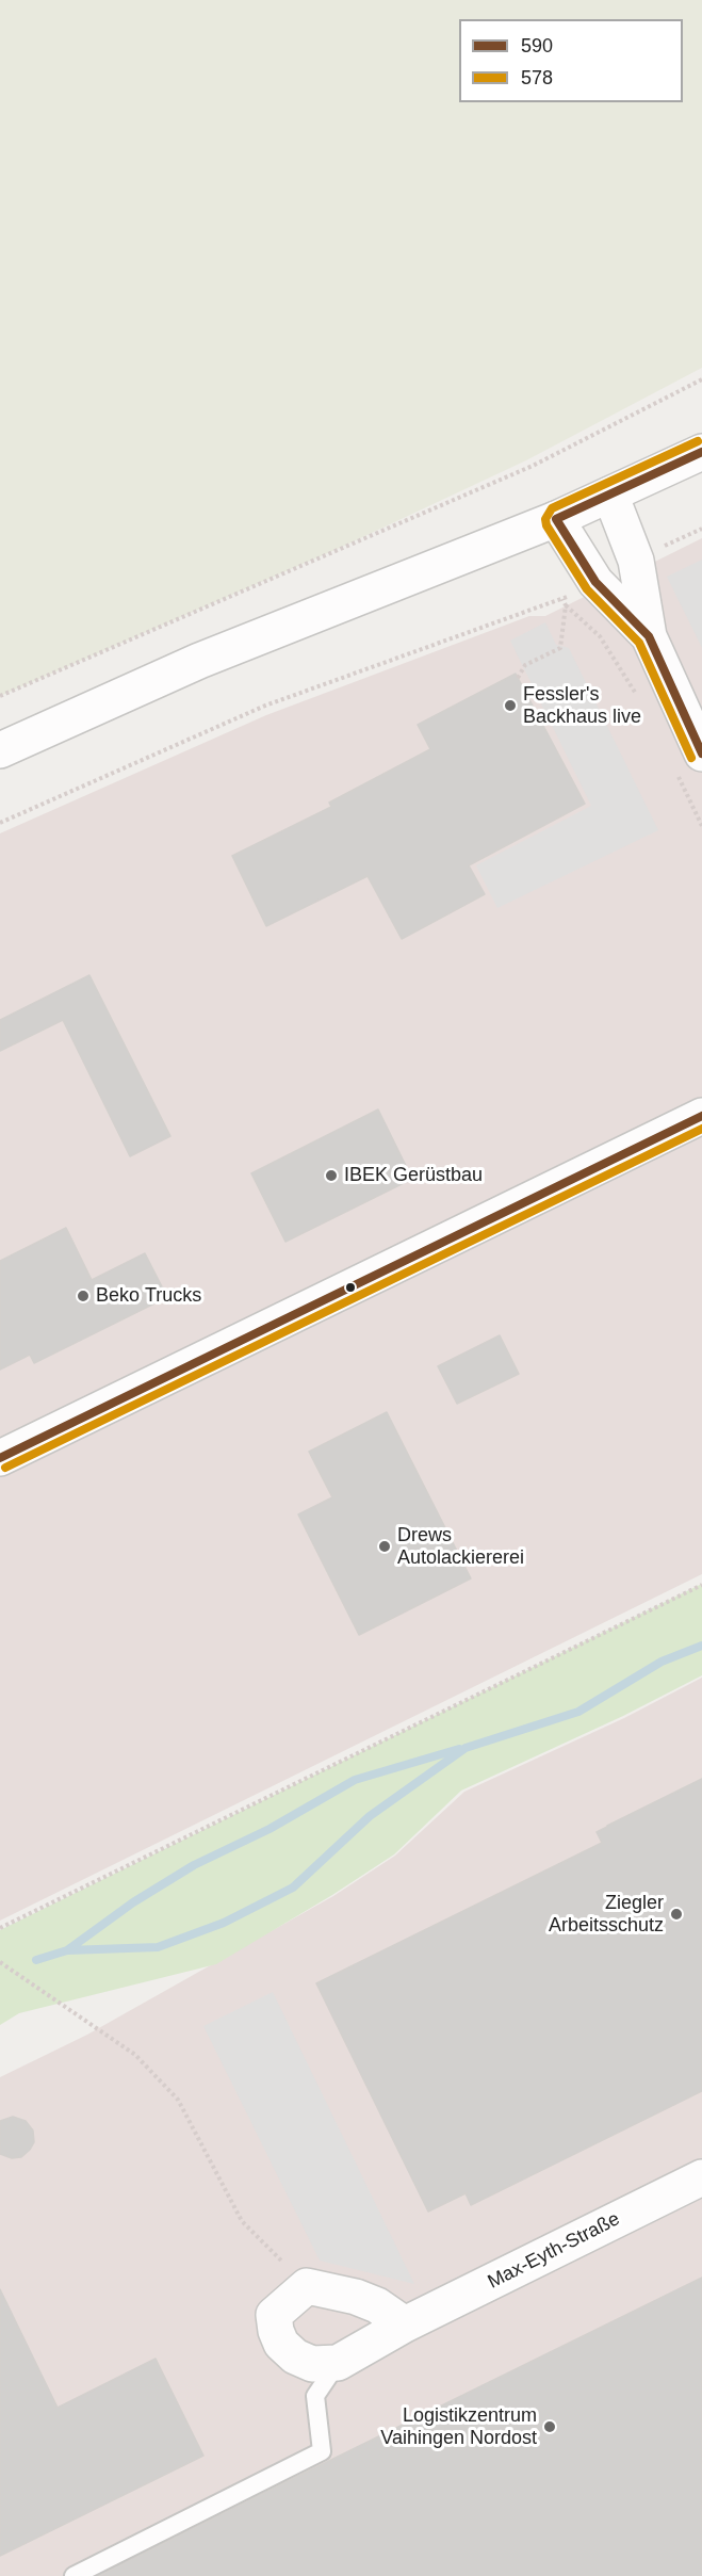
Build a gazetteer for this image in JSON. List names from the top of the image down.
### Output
{
  "streets": {
    "street": ["Max-Eyth-Straße"]
  },
  "places": [
    "Fessler's Backhaus live",
    "IBEK Gerüstbau",
    "Beko Trucks",
    "Drews Autolackiererei",
    "Ziegler Arbeitsschutz",
    "Logistikzentrum Vaihingen Nordost"
  ],
  "lines": ["transit line 578", "transit line 590"],
  "legend": ["590", "578"]
}
